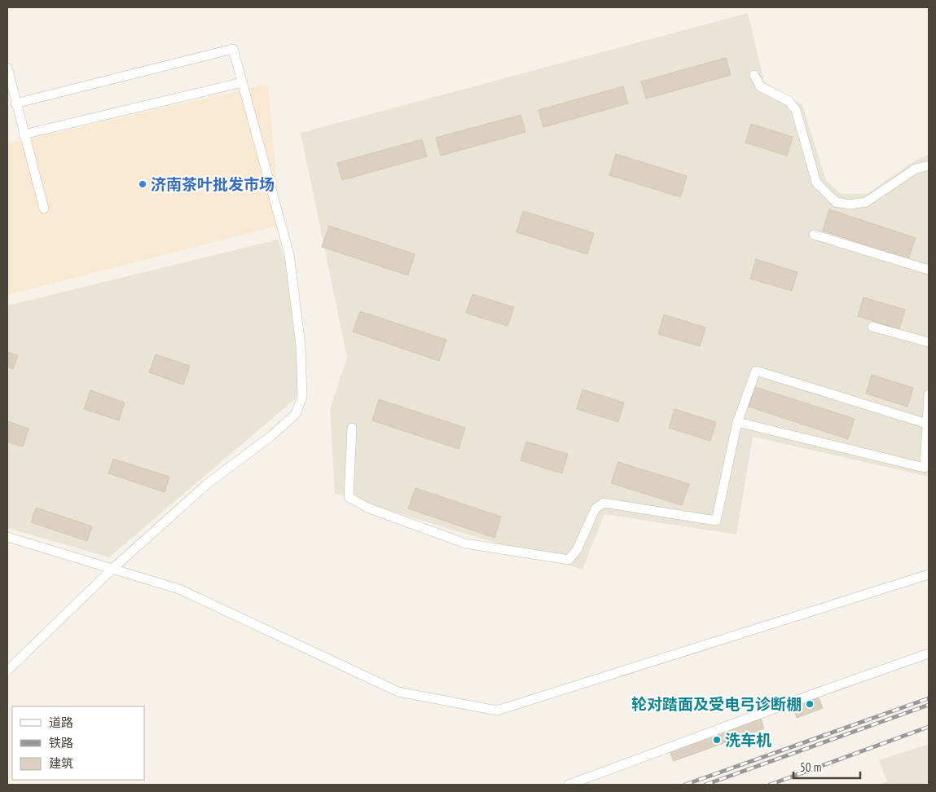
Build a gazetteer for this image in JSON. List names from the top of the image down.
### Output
{
  "places": ["济南茶叶批发市场", "轮对踏面及受电弓诊断棚", "洗车机"],
  "legend": ["道路", "铁路", "建筑"],
  "scale_bar": "50 m"
}
